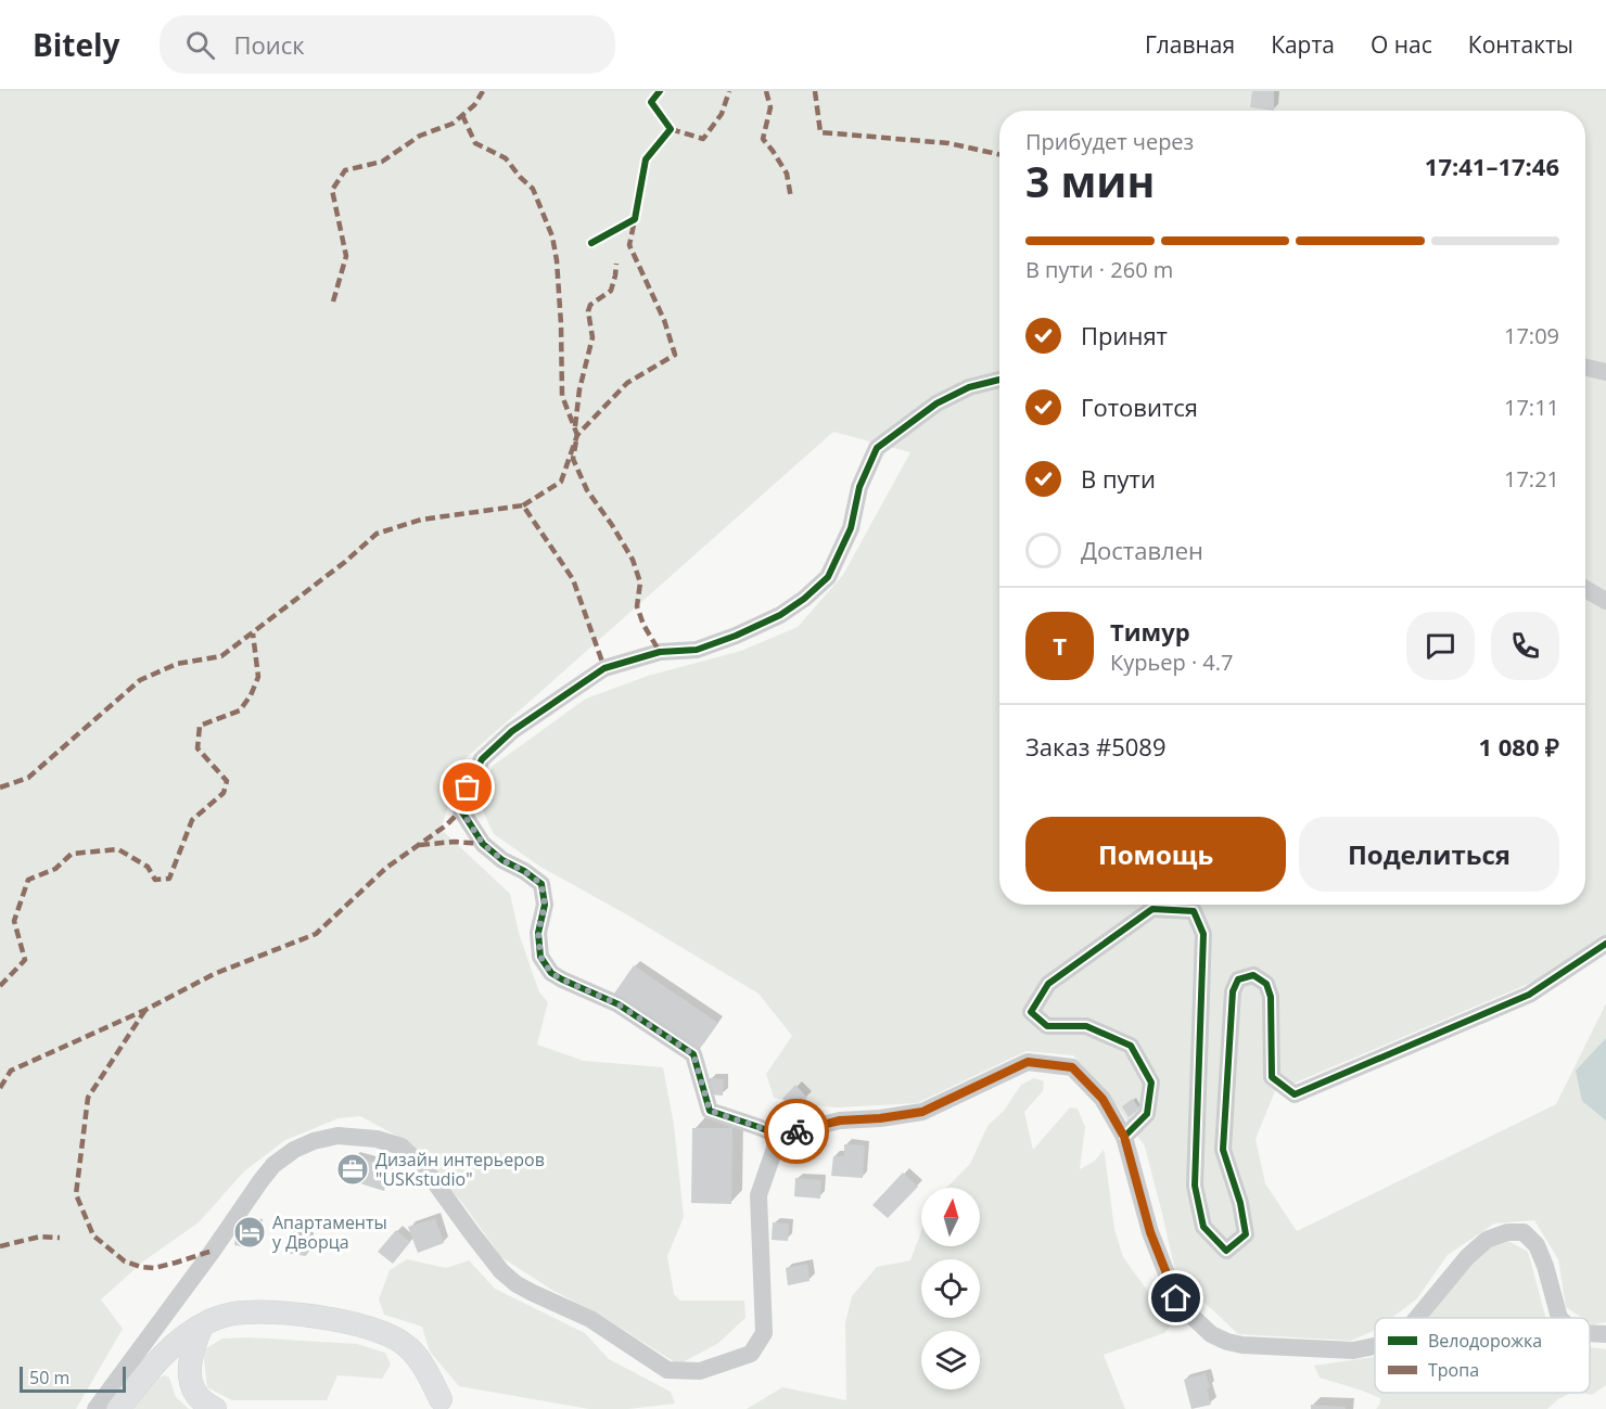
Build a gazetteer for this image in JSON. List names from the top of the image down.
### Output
{
  "places": {
    "office": ["Дизайн интерьеров \"USKstudio\""],
    "hotel": ["Апартаменты у Дворца"]
  },
  "legend": ["Велодорожка", "Тропа"],
  "scale_bar": "50 m",
  "north": "top",
  "page": {
    "header": "Bitely",
    "search": "Поиск",
    "nav": [
      "Главная",
      "Карта",
      "О нас",
      "Контакты"
    ],
    "heading": ["3 мин", "Прибудет через", "17:41–17:46"],
    "panel": [
      "Тимур",
      "Курьер · 4.7",
      "Заказ #5089",
      "1 080 ₽"
    ],
    "bar": "В пути · 260 m",
    "list": [
      ["Принят", "17:09"],
      ["Готовится", "17:11"],
      ["В пути", "17:21"],
      "Доставлен"
    ],
    "round": "Т",
    "buttons": ["Помощь", "Поделиться"],
    "scale": "50 m"
  }
}
